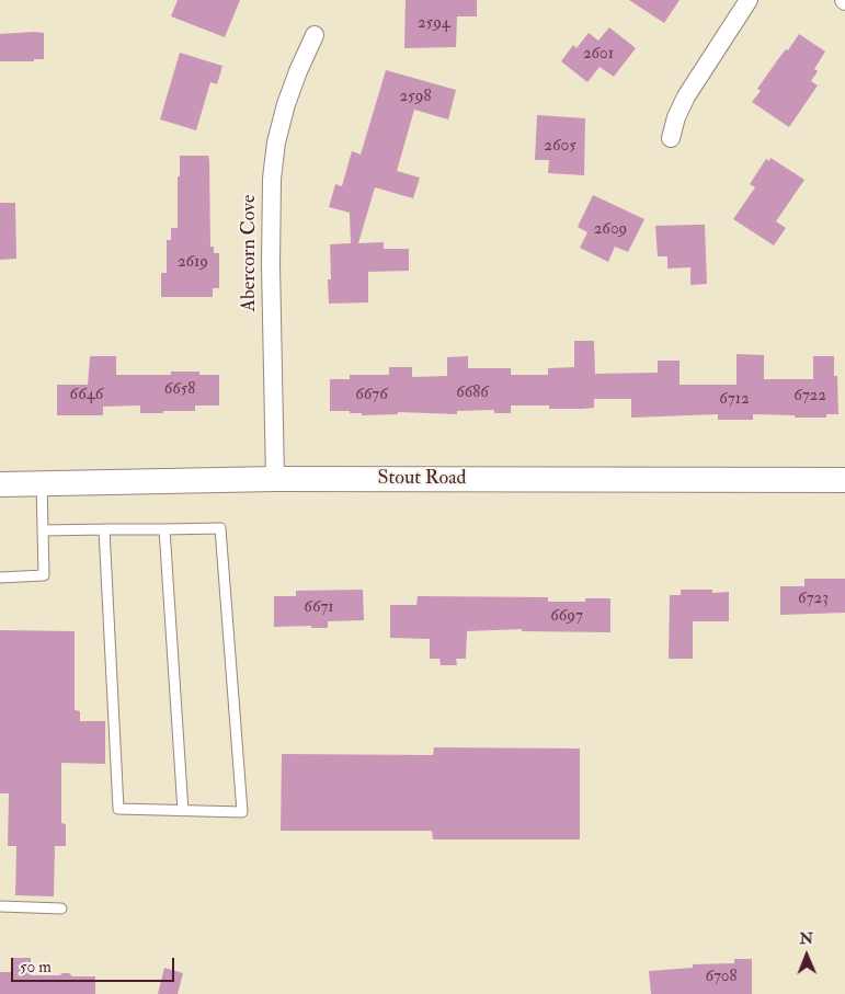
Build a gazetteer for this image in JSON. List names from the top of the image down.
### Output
{
  "streets": {
    "street": ["Abercorn Cove", "Stout Road"]
  },
  "crossings": [
    ["Abercorn Cove", "Stout Road"]
  ],
  "house_numbers": [
    "2594",
    "2601",
    "2598",
    "2605",
    "2609",
    "2619",
    "6658",
    "6686",
    "6646",
    "6676",
    "6722",
    "6712",
    "6723",
    "6671",
    "6697",
    "6708"
  ],
  "scale_bar": "50 m",
  "north": "top"
}
